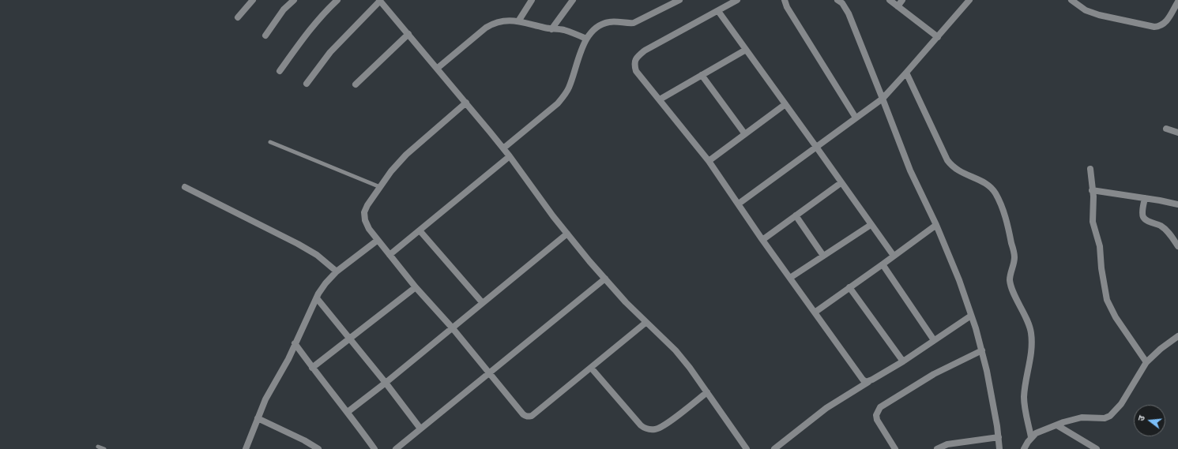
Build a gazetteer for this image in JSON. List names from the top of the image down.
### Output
{
  "north": "left"
}
